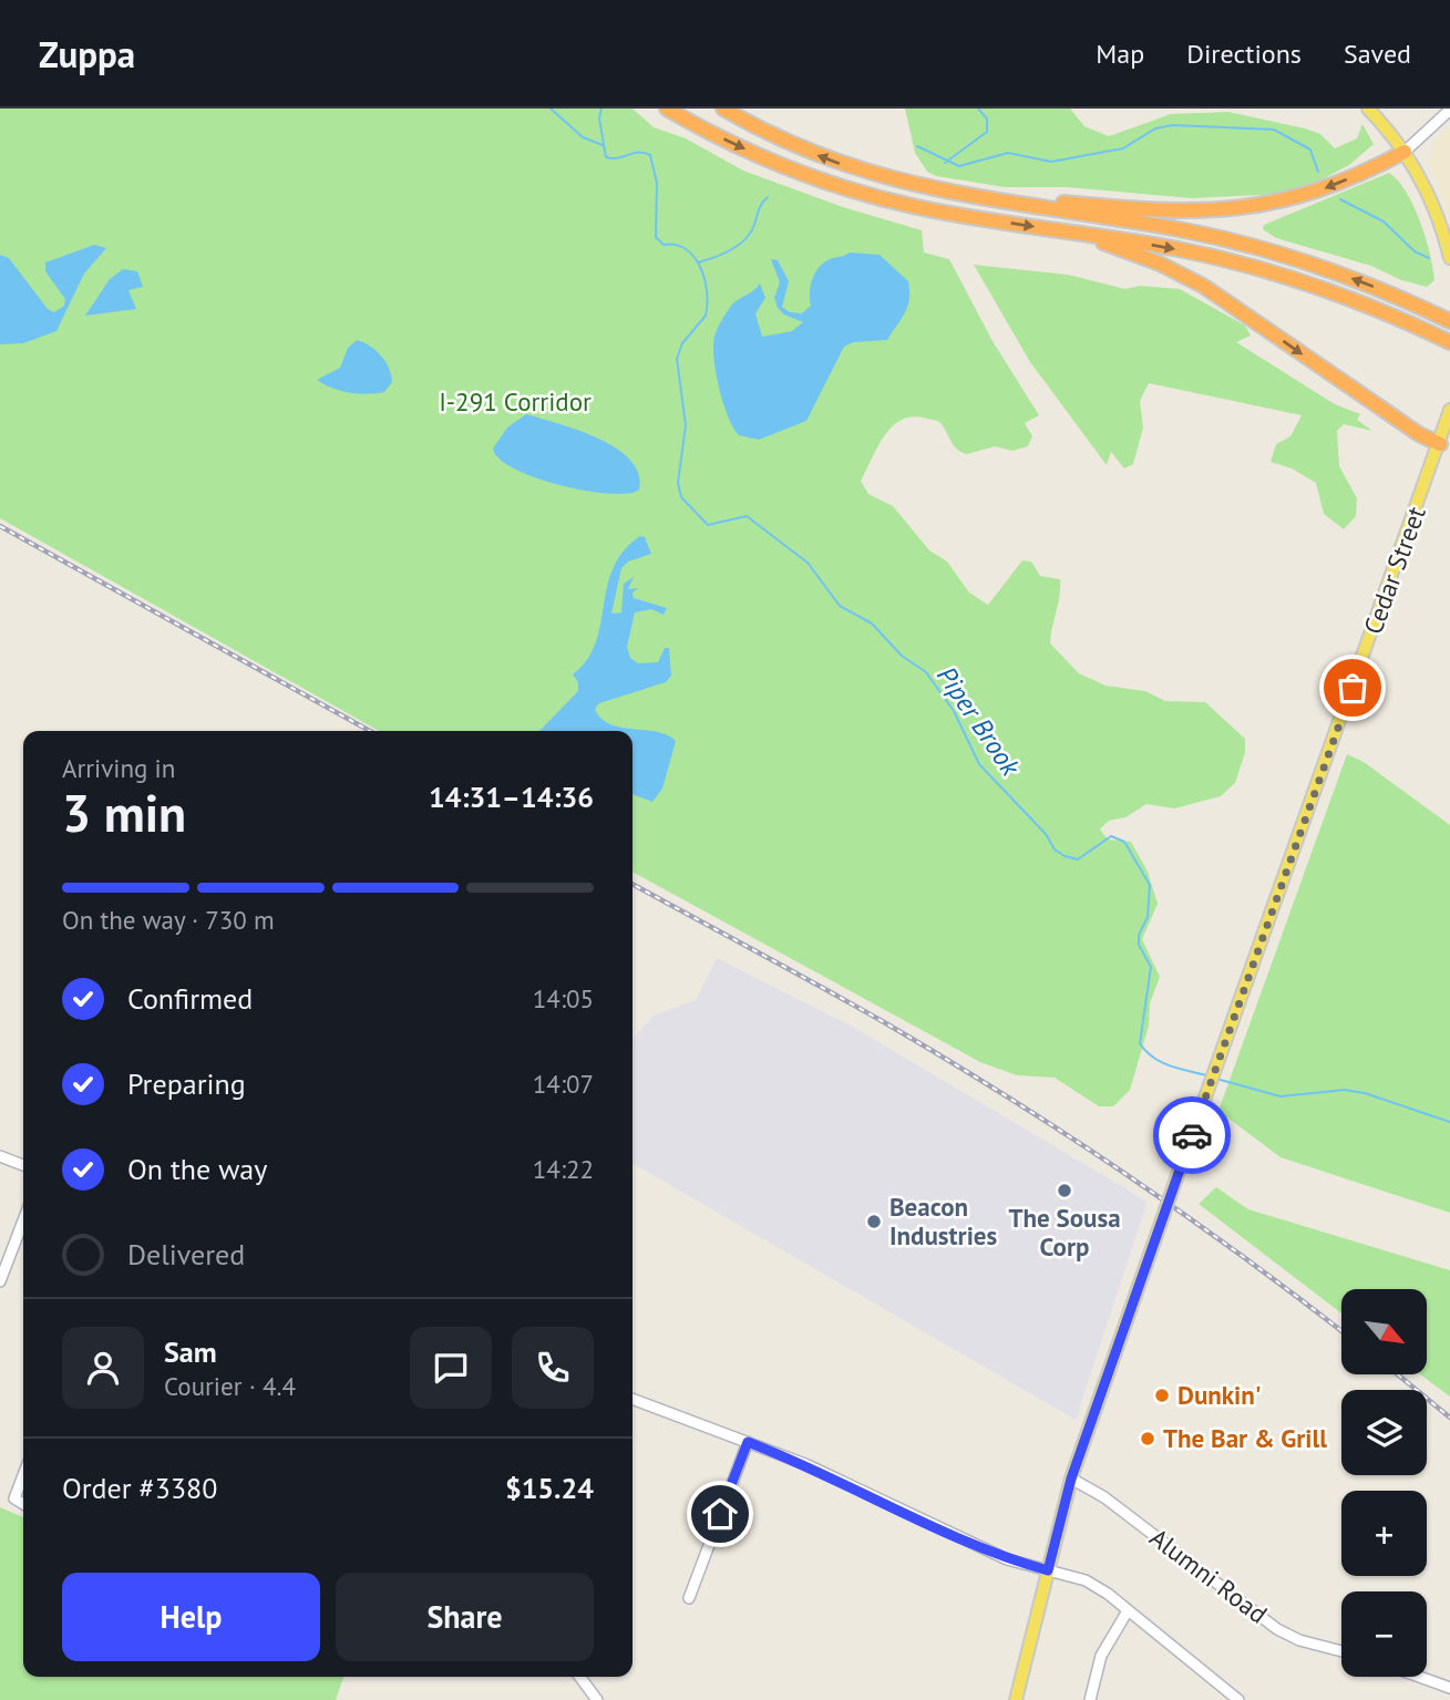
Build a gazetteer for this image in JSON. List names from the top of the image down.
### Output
{
  "streets": {
    "main road": ["Cedar Street"],
    "street": ["Alumni Road"]
  },
  "crossings": [
    ["Cedar Street", "Alumni Road"]
  ],
  "water": ["Piper Brook"],
  "parks": ["I-291 Corridor"],
  "places": [
    "The Sousa Corp",
    "Beacon Industries",
    "Dunkin'",
    "The Bar & Grill"
  ],
  "north": "bottom right",
  "page": {
    "header": "Zuppa",
    "nav": ["Map", "Directions", "Saved"],
    "heading": ["3 min", "Arriving in", "14:31–14:36"],
    "panel": [
      "Sam",
      "Courier · 4.4",
      "Order #3380",
      "$15.24"
    ],
    "bar": "On the way · 730 m",
    "list": [
      ["Confirmed", "14:05"],
      ["Preparing", "14:07"],
      ["On the way", "14:22"],
      "Delivered"
    ],
    "map_buttons": ["+", "−"],
    "buttons": ["Help", "Share"]
  }
}
